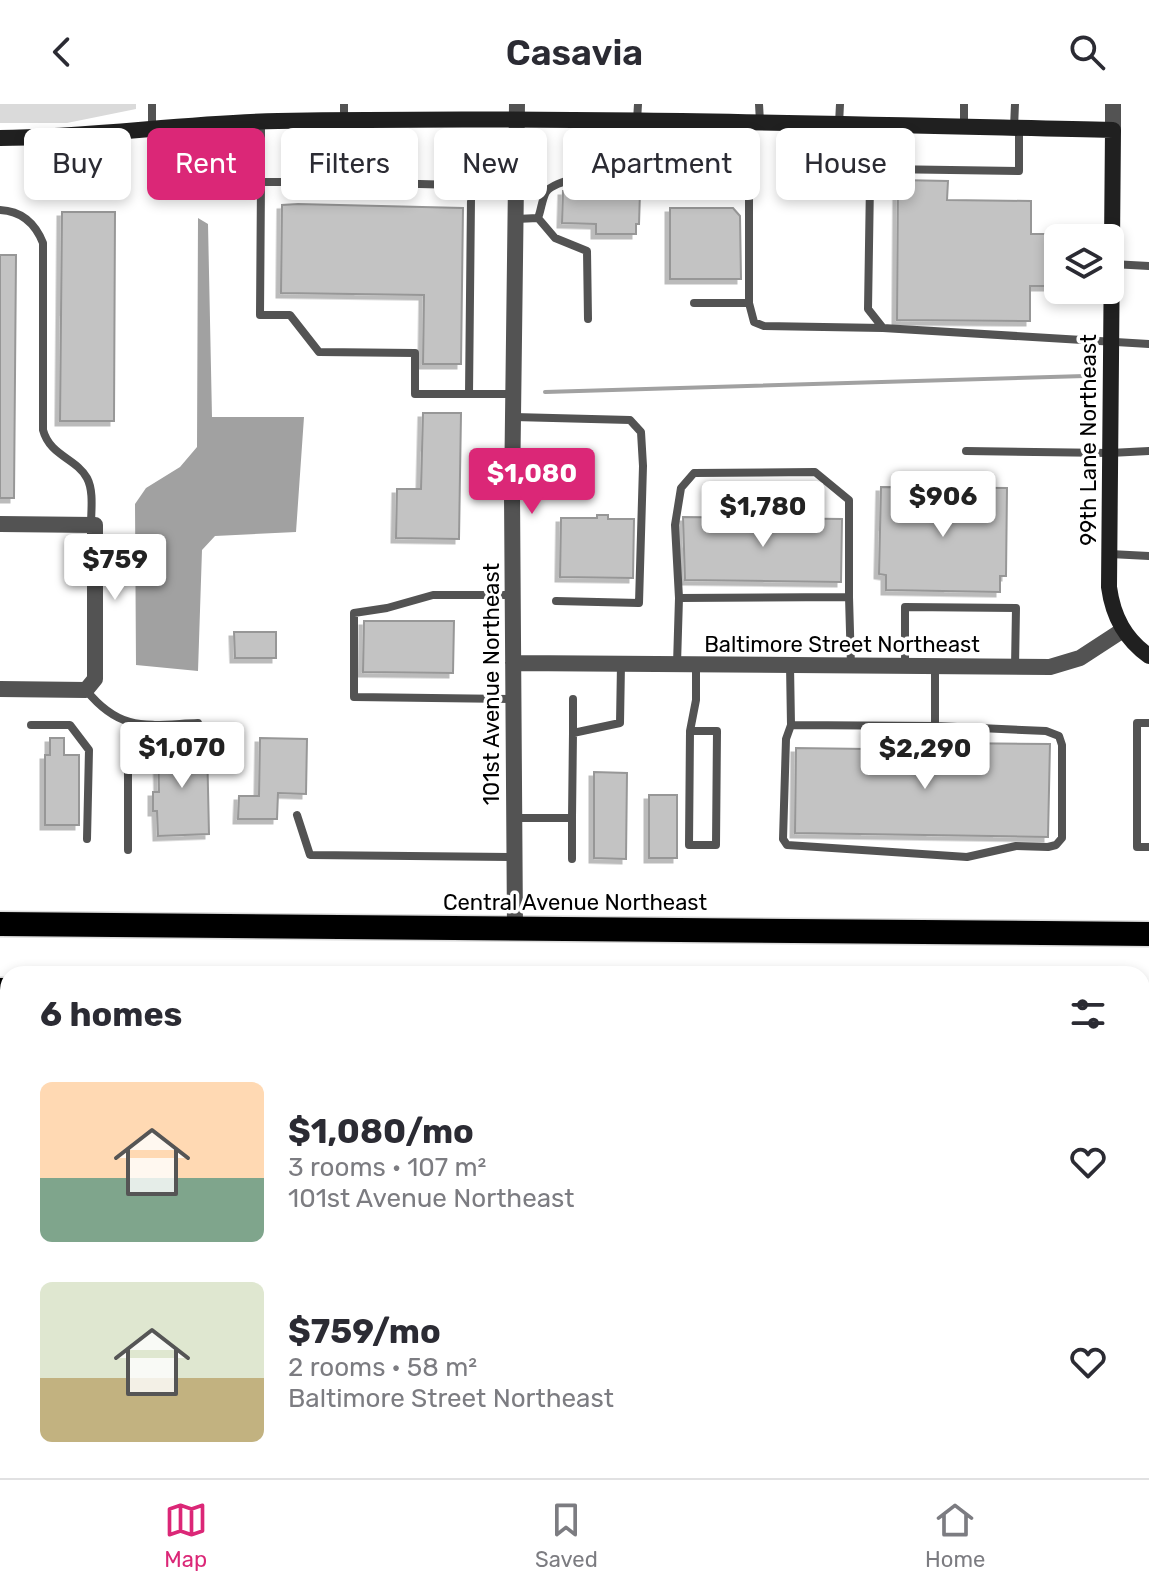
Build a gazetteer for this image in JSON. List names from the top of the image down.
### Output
{
  "streets": {
    "highway": ["Central Avenue Northeast"],
    "street": ["99th Lane Northeast", "Baltimore Street Northeast", "101st Avenue Northeast"]
  },
  "crossings": [
    ["99th Lane Northeast", "Baltimore Street Northeast"],
    ["Baltimore Street Northeast", "101st Avenue Northeast"],
    ["101st Avenue Northeast", "Central Avenue Northeast"]
  ],
  "page": {
    "header": "Casavia",
    "chip": [
      "Buy",
      "Rent",
      "Filters",
      "New",
      "Apartment",
      "House"
    ],
    "price": [
      "$1,080",
      "$906",
      "$1,780",
      "$759",
      "$1,070",
      "$2,290"
    ],
    "heading": "6 homes",
    "list": [
      {
        "name": "$1,080/mo",
        "note": "3 rooms · 107 m² · 101st Avenue Northeast"
      },
      {
        "name": "$759/mo",
        "note": "2 rooms · 58 m² · Baltimore Street Northeast"
      }
    ],
    "tabs": ["Map", "Saved", "Home"]
  }
}
